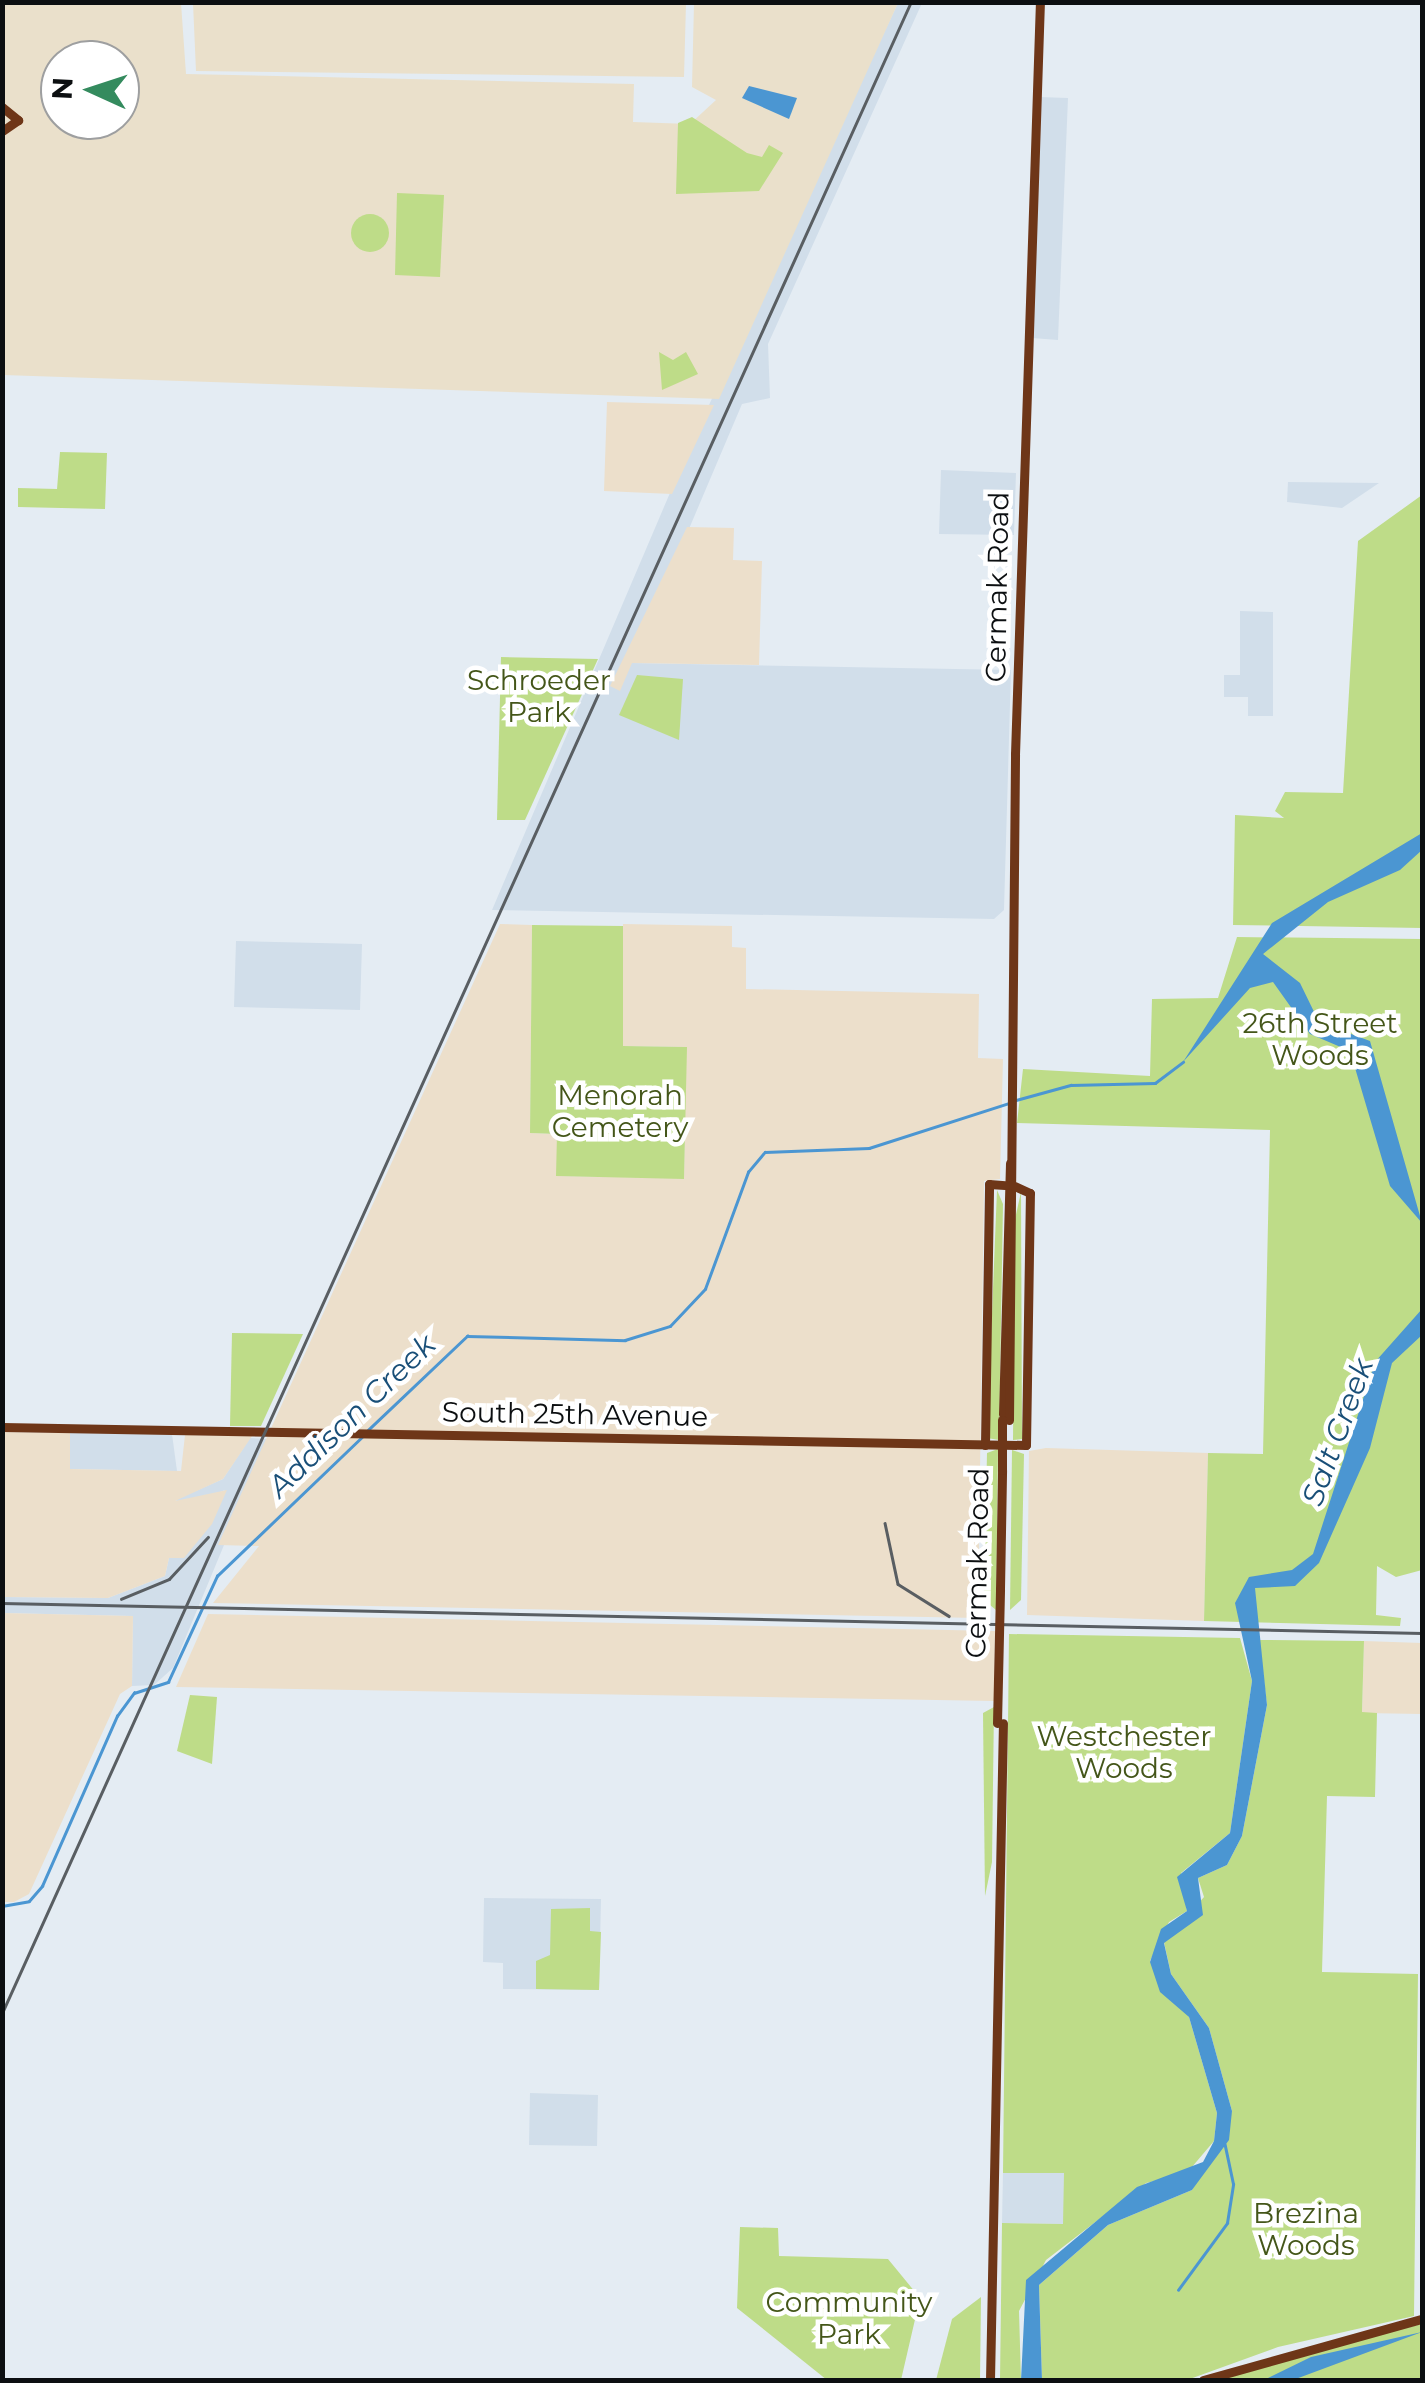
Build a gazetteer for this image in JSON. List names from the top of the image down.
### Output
{
  "streets": {
    "main road": ["Cermak Road", "South 25th Avenue"]
  },
  "crossings": [
    ["Cermak Road", "South 25th Avenue"]
  ],
  "water": ["Addison Creek", "Salt Creek"],
  "parks": [
    "Schroeder Park",
    "26th Street Woods",
    "Menorah Cemetery",
    "Westchester Woods",
    "Brezina Woods",
    "Community Park"
  ],
  "north": "left"
}
